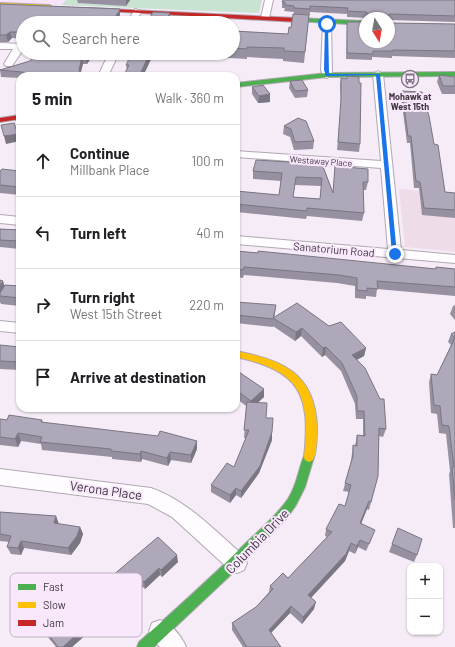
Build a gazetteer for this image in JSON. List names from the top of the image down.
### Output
{
  "streets": {
    "street": [
      "Westaway Place",
      "Sanatorium Road",
      "Verona Place",
      "Columbia Drive"
    ]
  },
  "crossings": [
    ["Verona Place", "Columbia Drive"]
  ],
  "places": {
    "bus stop": ["Mohawk at West 15th"]
  },
  "legend": ["Fast", "Slow", "Jam"],
  "north": "bottom",
  "page": {
    "search": "Search here",
    "heading": ["5 min", "Walk · 360 m"],
    "list": [
      ["Continue", "Millbank Place", "100 m"],
      ["Turn left", "40 m"],
      ["Turn right", "West 15th Street", "220 m"],
      "Arrive at destination"
    ],
    "map_buttons": ["+", "−"]
  }
}
